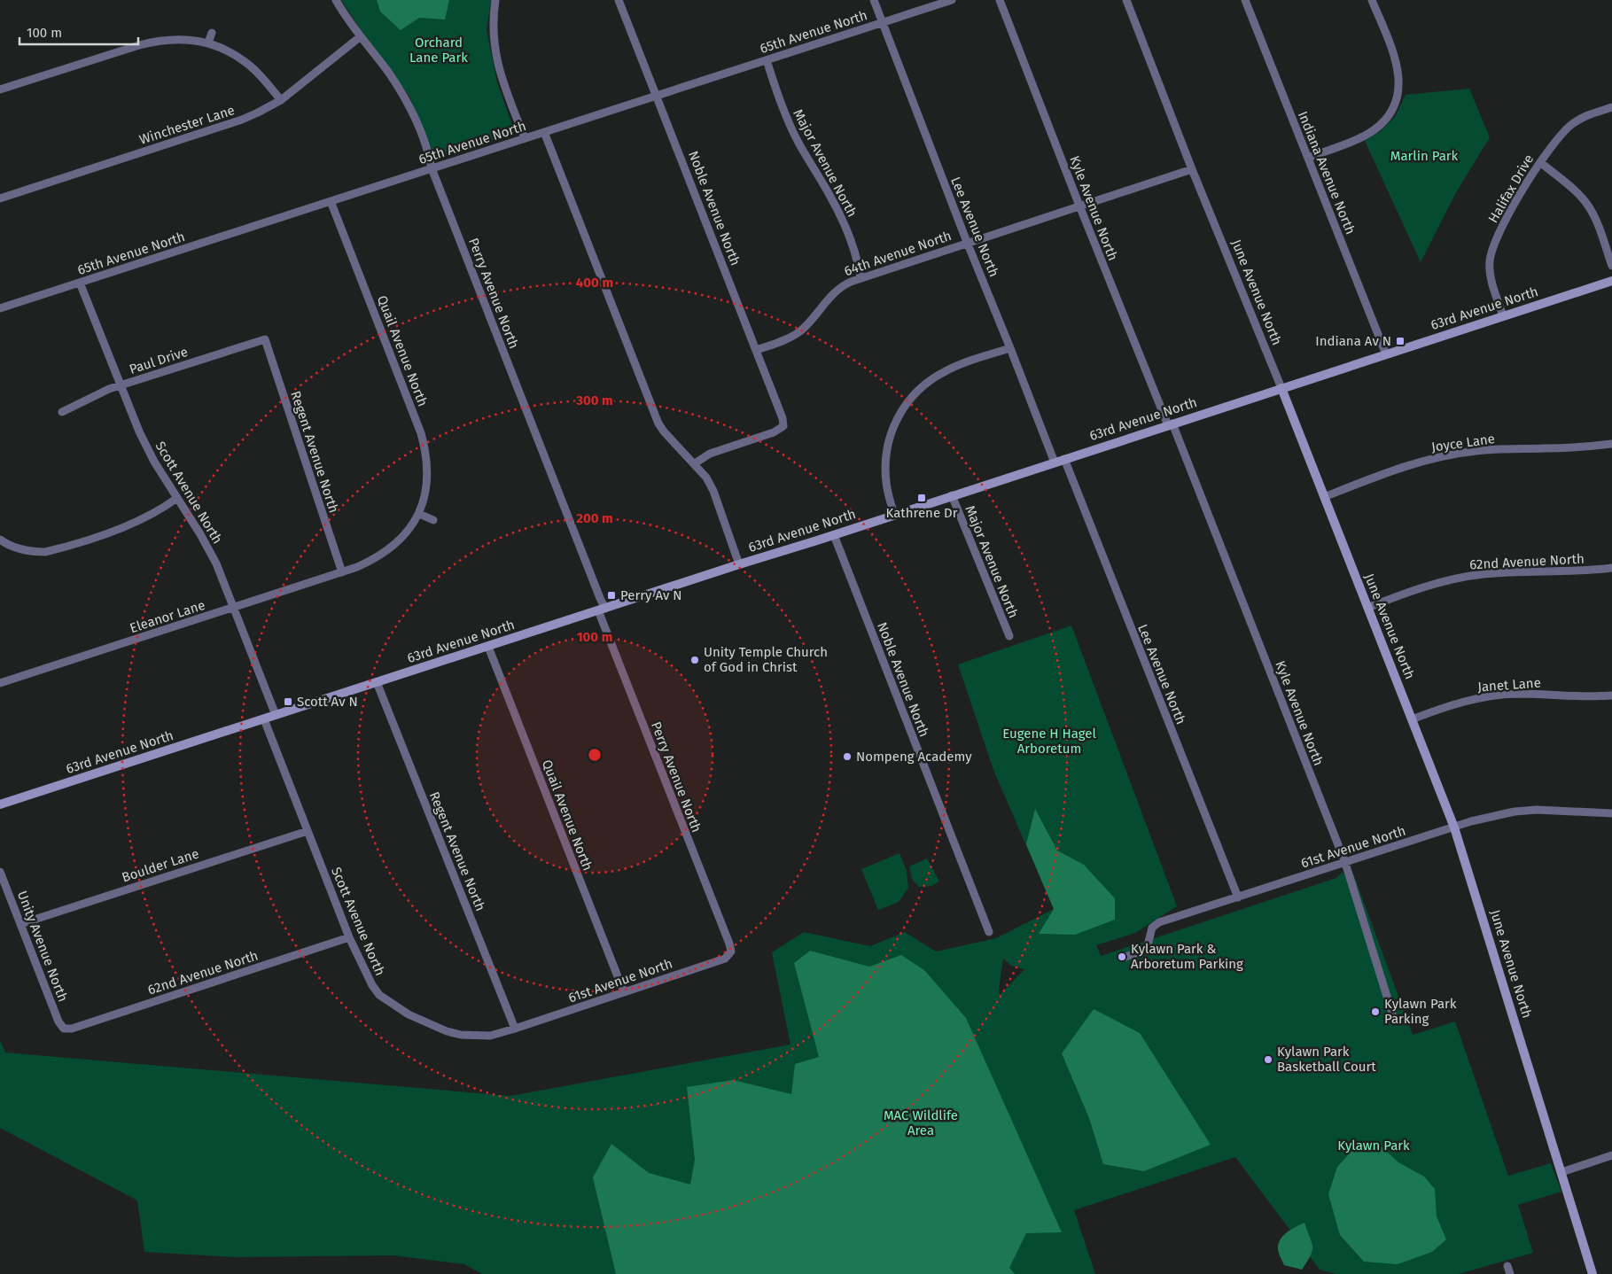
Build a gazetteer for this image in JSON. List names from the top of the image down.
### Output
{
  "streets": {
    "street": [
      "65th Avenue North",
      "Winchester Lane",
      "Major Avenue North",
      "Indiana Avenue North",
      "Halifax Drive",
      "Noble Avenue North",
      "Kyle Avenue North",
      "Lee Avenue North",
      "64th Avenue North",
      "June Avenue North",
      "Perry Avenue North",
      "63rd Avenue North",
      "Quail Avenue North",
      "Paul Drive",
      "Joyce Lane",
      "Regent Avenue North",
      "Scott Avenue North",
      "62nd Avenue North",
      "Eleanor Lane",
      "Janet Lane",
      "61st Avenue North",
      "Boulder Lane",
      "Unity Avenue North"
    ]
  },
  "crossings": [
    ["65th Avenue North", "Major Avenue North"],
    ["65th Avenue North", "Noble Avenue North"],
    ["65th Avenue North", "Lee Avenue North"],
    ["65th Avenue North", "Perry Avenue North"],
    ["65th Avenue North", "Quail Avenue North"],
    ["65th Avenue North", "Scott Avenue North"],
    ["Winchester Lane", "Perry Avenue North"],
    ["Major Avenue North", "64th Avenue North"],
    ["Major Avenue North", "63rd Avenue North"],
    ["Indiana Avenue North", "63rd Avenue North"],
    ["Halifax Drive", "63rd Avenue North"],
    ["Noble Avenue North", "64th Avenue North"],
    ["Noble Avenue North", "63rd Avenue North"],
    ["Kyle Avenue North", "64th Avenue North"],
    ["Kyle Avenue North", "63rd Avenue North"],
    ["Kyle Avenue North", "61st Avenue North"],
    ["Lee Avenue North", "64th Avenue North"],
    ["Lee Avenue North", "63rd Avenue North"],
    ["Lee Avenue North", "61st Avenue North"],
    ["64th Avenue North", "June Avenue North"],
    ["June Avenue North", "63rd Avenue North"],
    ["June Avenue North", "Joyce Lane"],
    ["June Avenue North", "62nd Avenue North"],
    ["June Avenue North", "Janet Lane"],
    ["June Avenue North", "61st Avenue North"],
    ["Perry Avenue North", "63rd Avenue North"],
    ["Perry Avenue North", "61st Avenue North"],
    ["63rd Avenue North", "Quail Avenue North"],
    ["63rd Avenue North", "Regent Avenue North"],
    ["63rd Avenue North", "Scott Avenue North"],
    ["Quail Avenue North", "Regent Avenue North"],
    ["Quail Avenue North", "Eleanor Lane"],
    ["Quail Avenue North", "61st Avenue North"],
    ["Paul Drive", "Regent Avenue North"],
    ["Paul Drive", "Scott Avenue North"],
    ["Regent Avenue North", "Scott Avenue North"],
    ["Regent Avenue North", "Eleanor Lane"],
    ["Regent Avenue North", "61st Avenue North"],
    ["Scott Avenue North", "62nd Avenue North"],
    ["Scott Avenue North", "Eleanor Lane"],
    ["Scott Avenue North", "61st Avenue North"],
    ["Scott Avenue North", "Boulder Lane"],
    ["62nd Avenue North", "Unity Avenue North"],
    ["Boulder Lane", "Unity Avenue North"]
  ],
  "parks": [
    "Orchard Lane Park",
    "Marlin Park",
    "Eugene H Hagel Arboretum",
    "MAC Wildlife Area",
    "Kylawn Park"
  ],
  "places": {
    "transit": [
      "Indiana Av N",
      "Kathrene Dr",
      "Perry Av N",
      "Scott Av N"
    ],
    "other": [
      "Unity Temple Church of God in Christ",
      "Nompeng Academy",
      "Kylawn Park & Arboretum Parking",
      "Kylawn Park Parking",
      "Kylawn Park Basketball Court"
    ]
  },
  "scale_bar": "100 m",
  "rings": [
    "400 m",
    "300 m",
    "200 m",
    "100 m"
  ]
}
